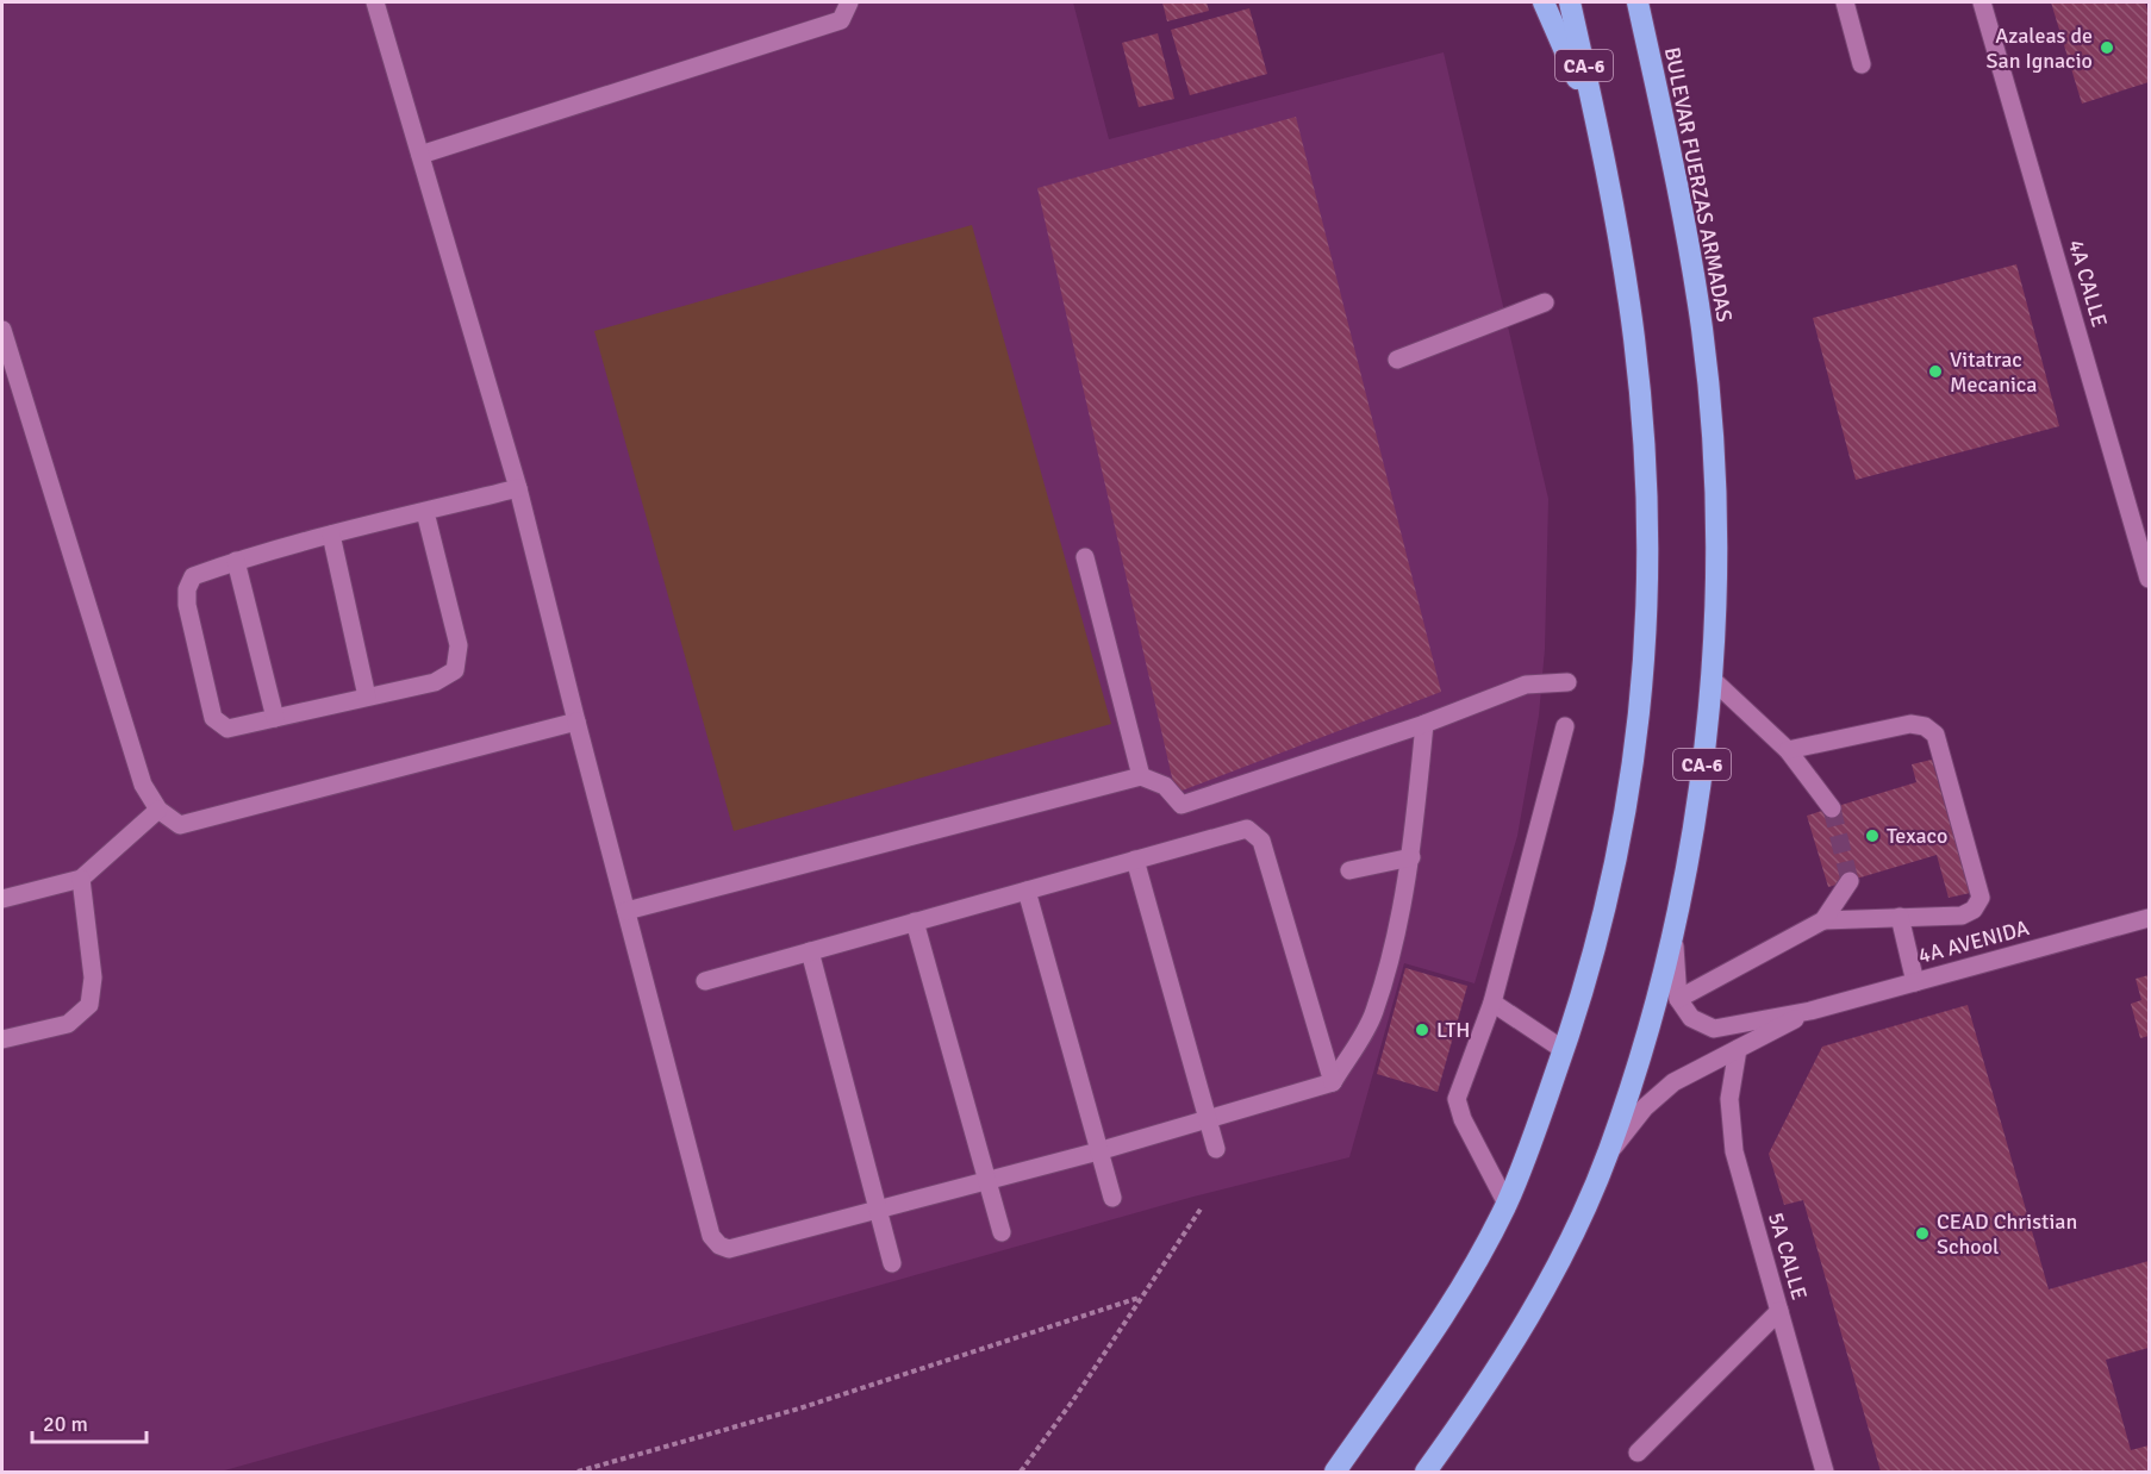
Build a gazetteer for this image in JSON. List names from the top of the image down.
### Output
{
  "streets": {
    "highway": ["CA-6", "BULEVAR FUERZAS ARMADAS"],
    "street": ["4A CALLE", "4A AVENIDA", "5A CALLE"]
  },
  "crossings": [
    ["BULEVAR FUERZAS ARMADAS", "4A AVENIDA"],
    ["4A AVENIDA", "5A CALLE"]
  ],
  "places": [
    "Azaleas de San Ignacio",
    "Vitatrac Mecanica",
    "Texaco",
    "LTH",
    "CEAD Christian School"
  ],
  "scale_bar": "20 m"
}
